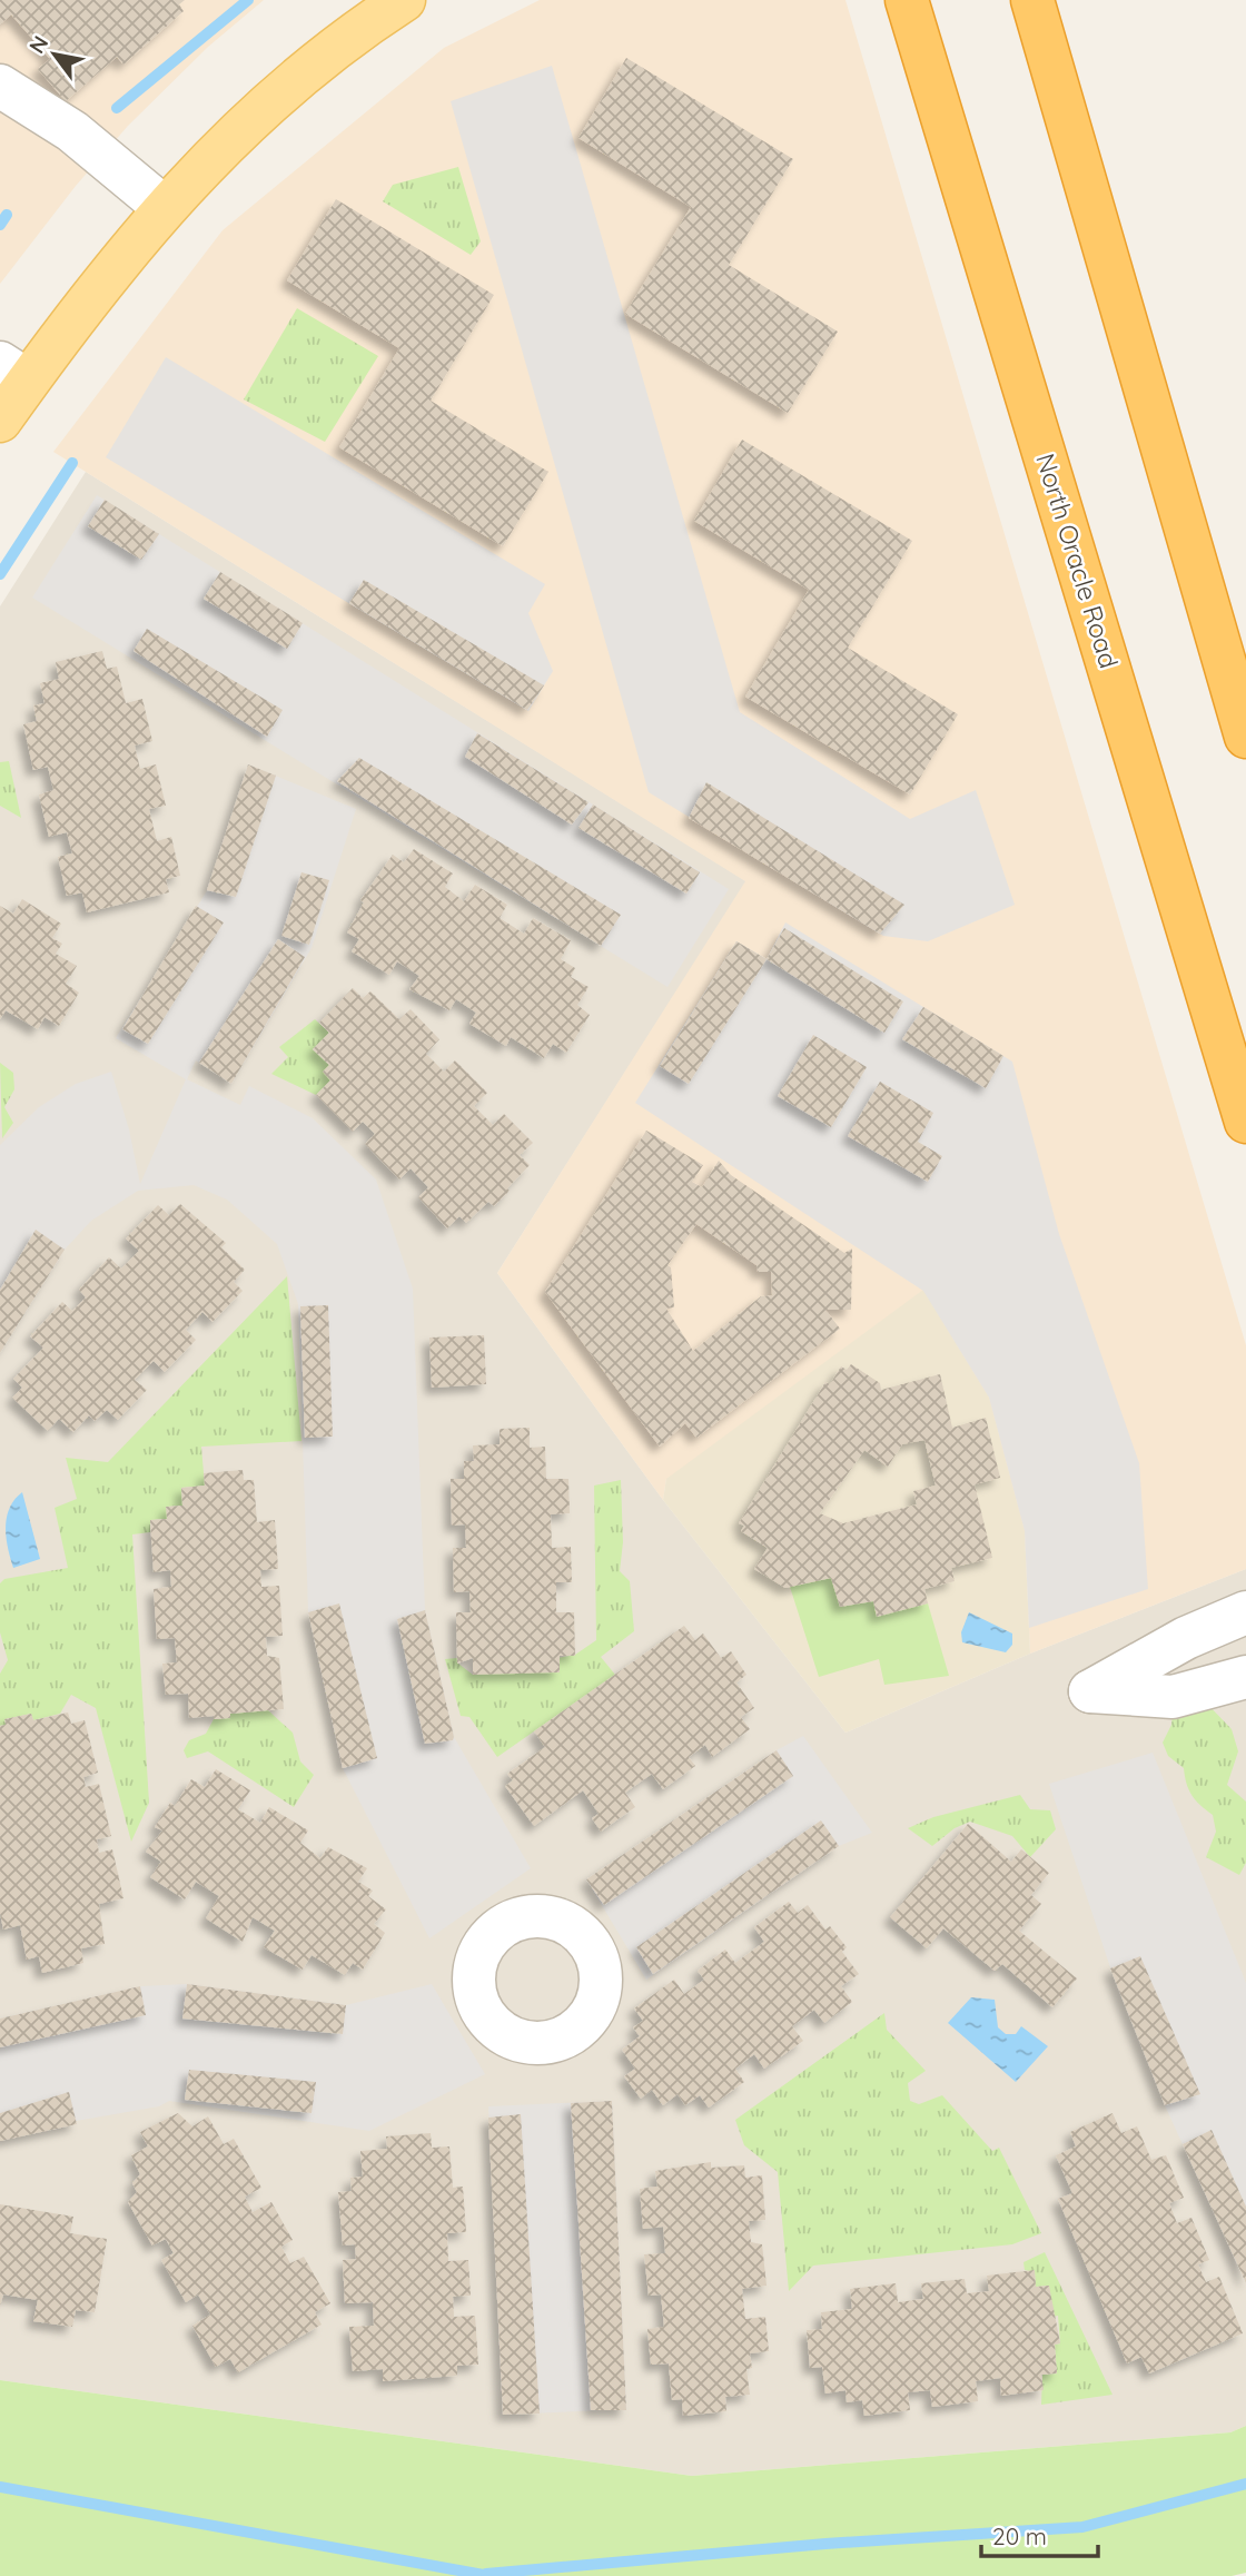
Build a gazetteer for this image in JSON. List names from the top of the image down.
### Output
{
  "streets": {
    "highway": ["North Oracle Road"]
  },
  "scale_bar": "20 m",
  "north": "top left"
}
